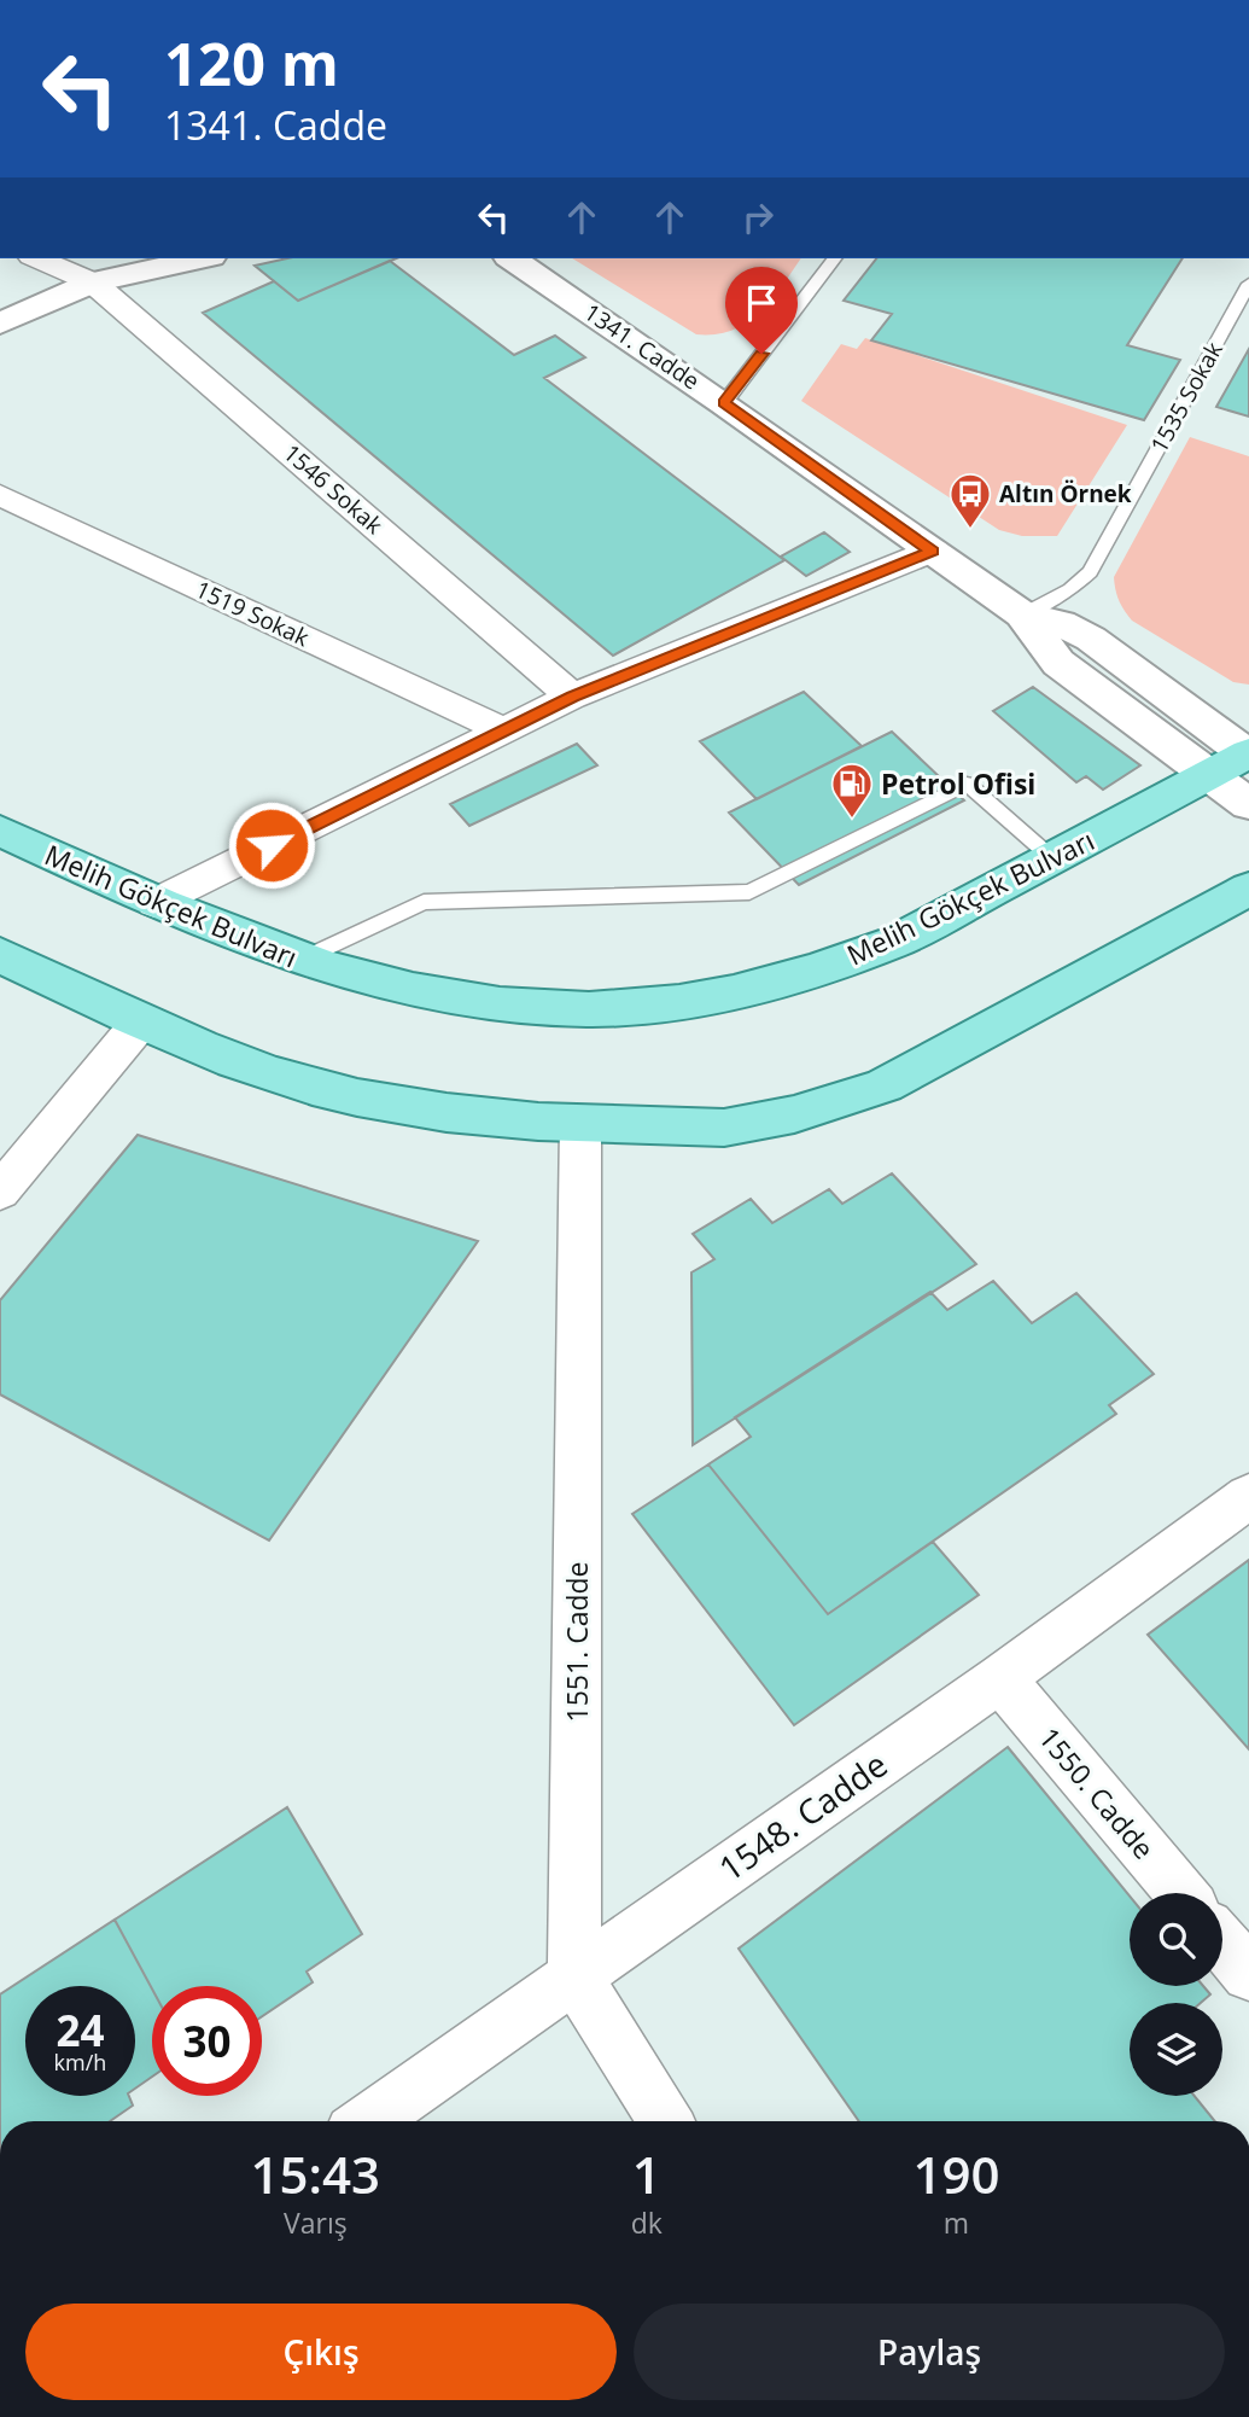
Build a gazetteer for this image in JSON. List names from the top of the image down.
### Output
{
  "streets": {
    "main road": ["Melih Gökçek Bulvarı"],
    "street": [
      "1341. Cadde",
      "1546 Sokak",
      "1519 Sokak",
      "1551. Cadde",
      "1550. Cadde",
      "1548. Cadde"
    ],
    "lane": ["1535 Sokak"]
  },
  "crossings": [
    ["1341. Cadde", "1535 Sokak"],
    ["1341. Cadde", "Melih Gökçek Bulvarı"],
    ["1551. Cadde", "1548. Cadde"],
    ["1550. Cadde", "1548. Cadde"]
  ],
  "places": {
    "bus stop": ["Altın Örnek"],
    "fuel station": ["Petrol Ofisi"]
  },
  "page": {
    "turn": ["120 m", "1341. Cadde"],
    "speed": "24 km/h",
    "limit": "30",
    "eta": [
      "15:43",
      "Varış",
      "1",
      "dk",
      "190",
      "m"
    ],
    "buttons": ["Çıkış", "Paylaş"]
  }
}
